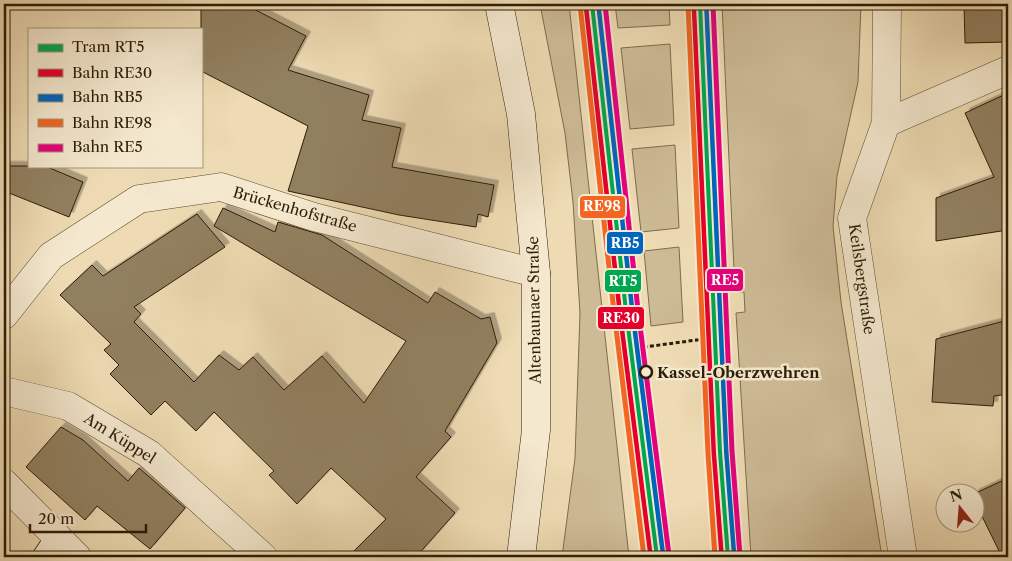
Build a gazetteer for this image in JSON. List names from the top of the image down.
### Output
{
  "streets": {
    "street": [
      "Brückenhofstraße",
      "Keilsbergstraße",
      "Altenbaunaer Straße",
      "Am Küppel"
    ]
  },
  "crossings": [
    ["Brückenhofstraße", "Altenbaunaer Straße"]
  ],
  "places": ["Kassel-Oberzwehren"],
  "lines": [
    "tram line RT5",
    "rail line RE30",
    "rail line RB5",
    "rail line RE5",
    "rail line RE98"
  ],
  "legend": [
    "Tram RT5",
    "Bahn RE30",
    "Bahn RB5",
    "Bahn RE98",
    "Bahn RE5"
  ],
  "scale_bar": "20 m",
  "north": "top"
}
